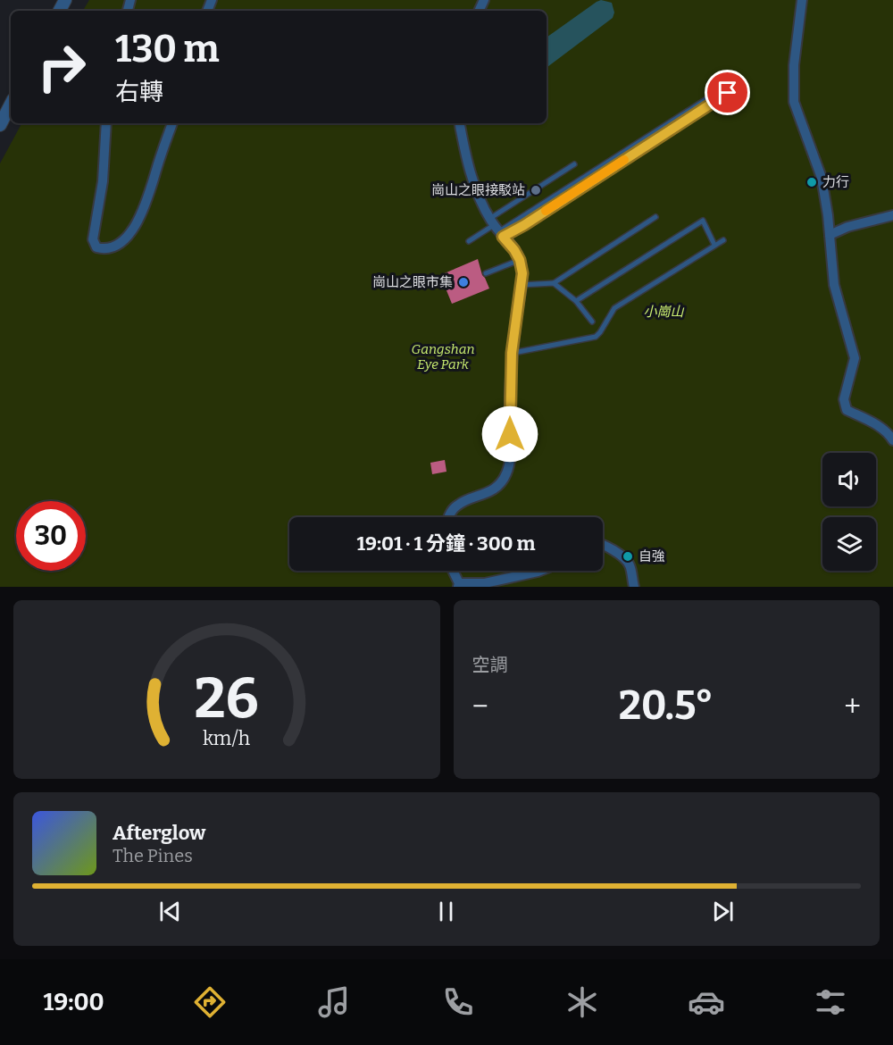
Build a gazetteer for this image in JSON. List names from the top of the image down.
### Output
{
  "parks": ["小崗山", "Gangshan Eye Park"],
  "places": [
    "力行",
    "崗山之眼接駁站",
    "崗山之眼市集",
    "自強"
  ],
  "page": {
    "turn": ["130 m", "右轉"],
    "limit": "30",
    "trip": "19:01 · 1 分鐘 · 300 m",
    "tile": "空調",
    "heat": ["−", "20.5°", "+"],
    "song": ["Afterglow", "The Pines"],
    "tabs": "19:00",
    "gauge": ["26", "km/h"]
  }
}
